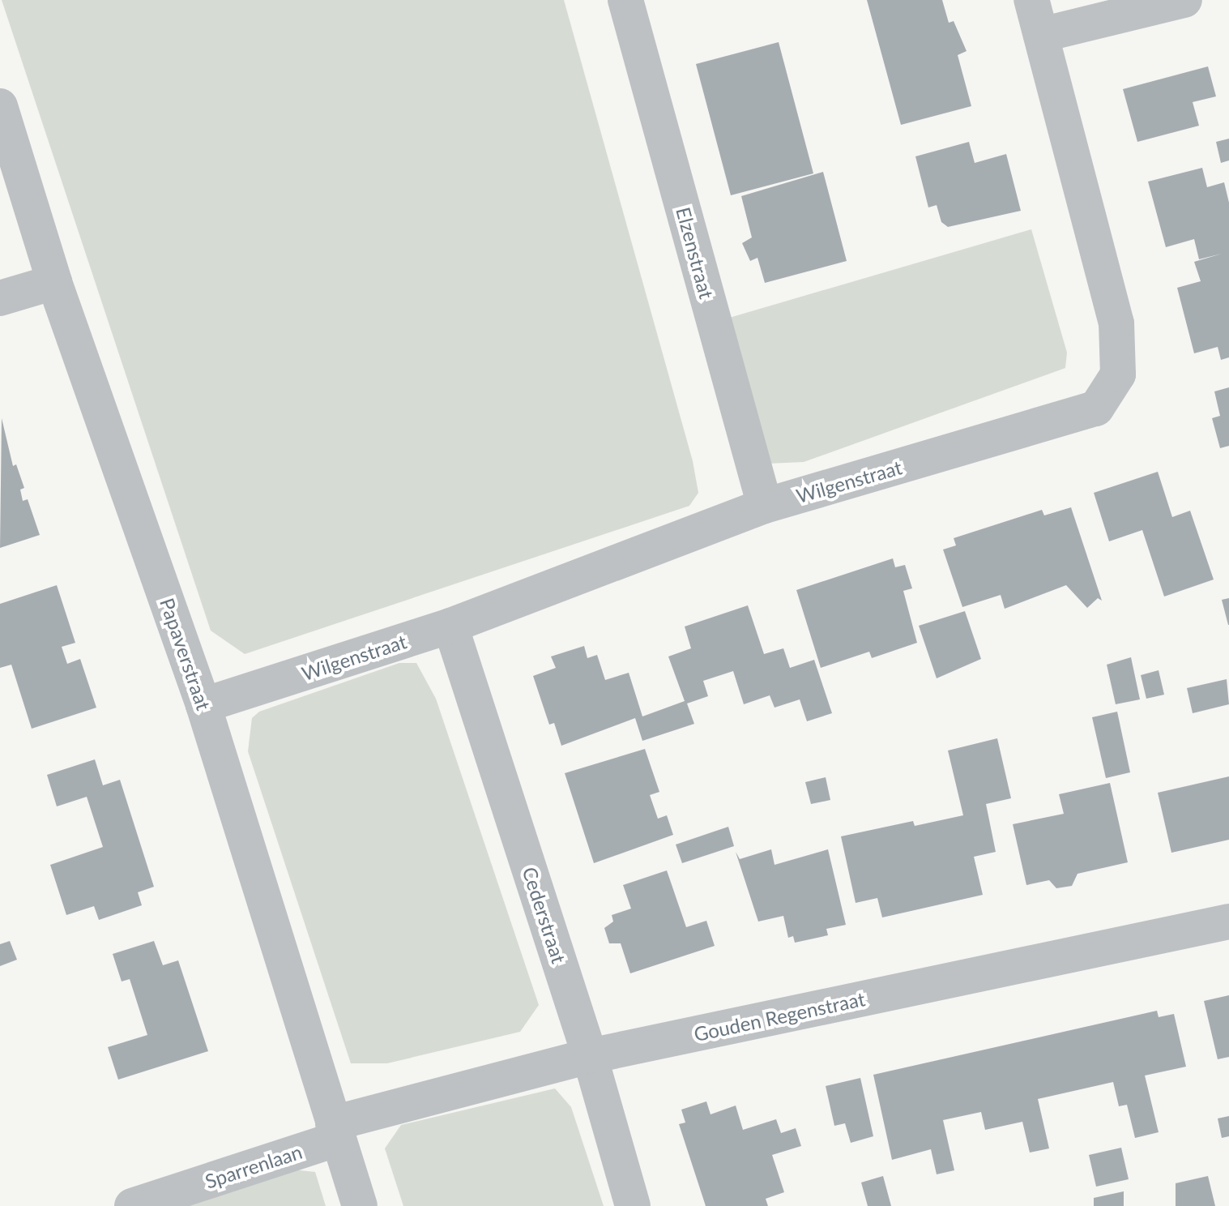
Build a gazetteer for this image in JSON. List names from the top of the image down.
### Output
{
  "streets": {
    "street": [
      "Elzenstraat",
      "Wilgenstraat",
      "Papaverstraat",
      "Cederstraat",
      "Gouden Regenstraat",
      "Sparrenlaan"
    ]
  },
  "crossings": [
    ["Elzenstraat", "Wilgenstraat"],
    ["Wilgenstraat", "Papaverstraat"],
    ["Wilgenstraat", "Cederstraat"],
    ["Papaverstraat", "Gouden Regenstraat"],
    ["Papaverstraat", "Sparrenlaan"],
    ["Cederstraat", "Gouden Regenstraat"],
    ["Gouden Regenstraat", "Sparrenlaan"]
  ]
}
